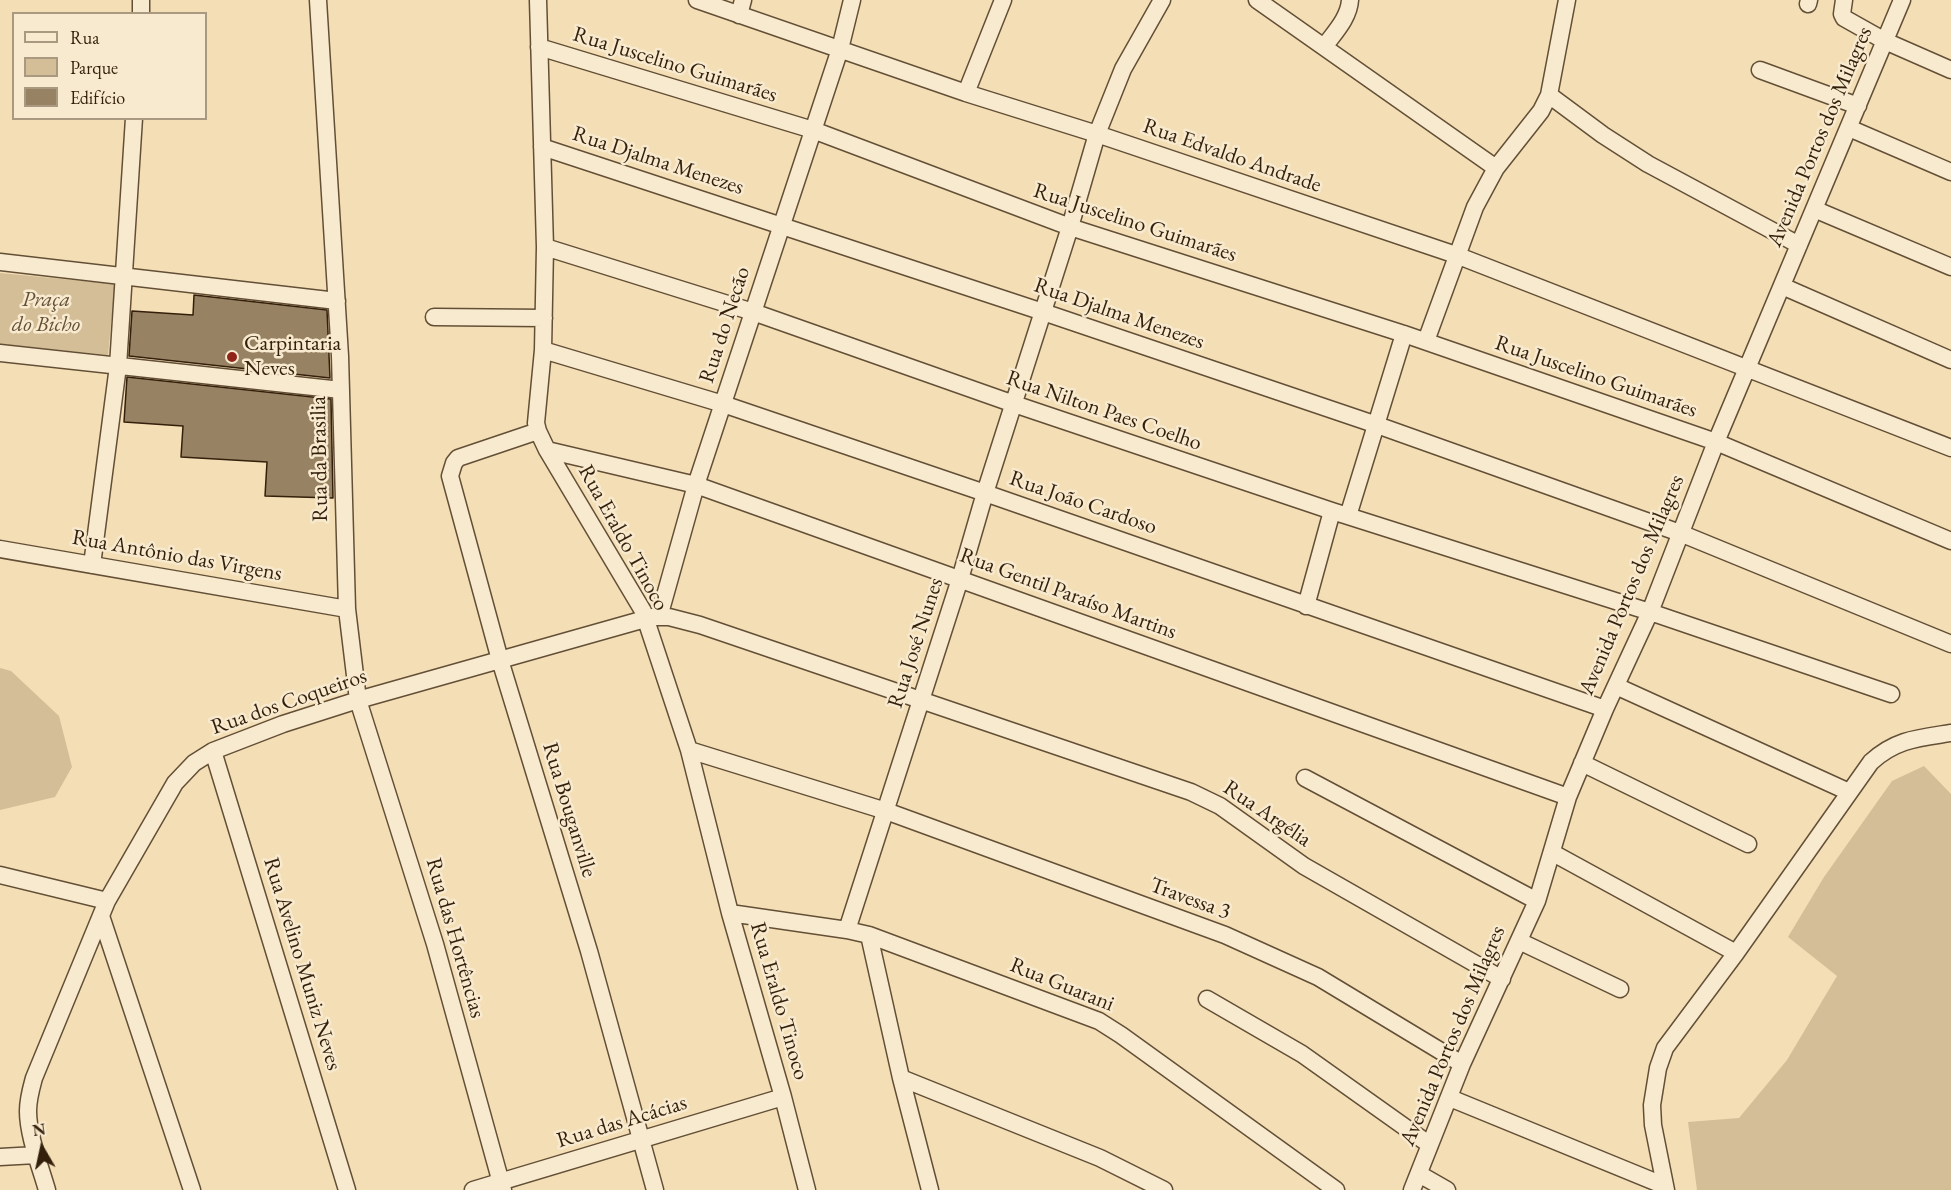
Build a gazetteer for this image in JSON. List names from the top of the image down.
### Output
{
  "streets": {
    "street": [
      "Rua Juscelino Guimarães",
      "Avenida Portos dos Milagres",
      "Rua Edvaldo Andrade",
      "Rua Djalma Menezes",
      "Rua do Necão",
      "Rua Nilton Paes Coelho",
      "Rua da Brasilia",
      "Rua João Cardoso",
      "Rua Eraldo Tinoco",
      "Rua Antônio das Virgens",
      "Rua Gentil Paraíso Martins",
      "Rua José Nunes",
      "Rua dos Coqueiros",
      "Rua Bouganville",
      "Rua Argélia",
      "Travessa 3",
      "Rua das Hortências",
      "Rua Avelino Muniz Neves",
      "Rua Guarani",
      "Rua das Acácias"
    ]
  },
  "crossings": [
    ["Rua Juscelino Guimarães", "Avenida Portos dos Milagres"],
    ["Rua Juscelino Guimarães", "Rua do Necão"],
    ["Rua Juscelino Guimarães", "Rua Eraldo Tinoco"],
    ["Rua Juscelino Guimarães", "Rua José Nunes"],
    ["Avenida Portos dos Milagres", "Rua Edvaldo Andrade"],
    ["Avenida Portos dos Milagres", "Rua Djalma Menezes"],
    ["Avenida Portos dos Milagres", "Rua Nilton Paes Coelho"],
    ["Avenida Portos dos Milagres", "Rua João Cardoso"],
    ["Avenida Portos dos Milagres", "Rua Gentil Paraíso Martins"],
    ["Avenida Portos dos Milagres", "Rua Argélia"],
    ["Avenida Portos dos Milagres", "Travessa 3"],
    ["Rua Edvaldo Andrade", "Rua do Necão"],
    ["Rua Edvaldo Andrade", "Rua José Nunes"],
    ["Rua Djalma Menezes", "Rua do Necão"],
    ["Rua Djalma Menezes", "Rua Eraldo Tinoco"],
    ["Rua Djalma Menezes", "Rua José Nunes"],
    ["Rua do Necão", "Rua Nilton Paes Coelho"],
    ["Rua do Necão", "Rua João Cardoso"],
    ["Rua do Necão", "Rua Eraldo Tinoco"],
    ["Rua do Necão", "Rua Gentil Paraíso Martins"],
    ["Rua do Necão", "Rua dos Coqueiros"],
    ["Rua do Necão", "Rua Argélia"],
    ["Rua Nilton Paes Coelho", "Rua Eraldo Tinoco"],
    ["Rua Nilton Paes Coelho", "Rua José Nunes"],
    ["Rua da Brasilia", "Rua Antônio das Virgens"],
    ["Rua da Brasilia", "Rua dos Coqueiros"],
    ["Rua da Brasilia", "Rua das Hortências"],
    ["Rua João Cardoso", "Rua Eraldo Tinoco"],
    ["Rua João Cardoso", "Rua José Nunes"],
    ["Rua Eraldo Tinoco", "Rua Gentil Paraíso Martins"],
    ["Rua Eraldo Tinoco", "Rua dos Coqueiros"],
    ["Rua Eraldo Tinoco", "Rua Bouganville"],
    ["Rua Eraldo Tinoco", "Rua Argélia"],
    ["Rua Eraldo Tinoco", "Travessa 3"],
    ["Rua Eraldo Tinoco", "Rua Guarani"],
    ["Rua Eraldo Tinoco", "Rua das Acácias"],
    ["Rua Gentil Paraíso Martins", "Rua José Nunes"],
    ["Rua José Nunes", "Rua Argélia"],
    ["Rua José Nunes", "Travessa 3"],
    ["Rua José Nunes", "Rua Guarani"],
    ["Rua dos Coqueiros", "Rua Bouganville"],
    ["Rua dos Coqueiros", "Rua Argélia"],
    ["Rua dos Coqueiros", "Rua das Hortências"],
    ["Rua dos Coqueiros", "Rua Avelino Muniz Neves"],
    ["Rua Bouganville", "Rua das Acácias"],
    ["Rua das Hortências", "Rua das Acácias"]
  ],
  "parks": ["Praça do Bicho"],
  "places": ["Carpintaria Neves"],
  "legend": ["Rua", "Parque", "Edifício"],
  "north": "top"
}
